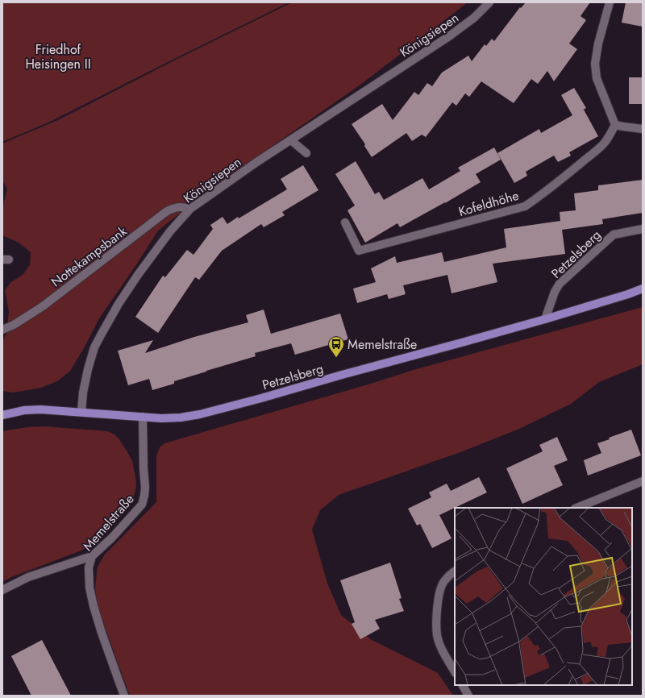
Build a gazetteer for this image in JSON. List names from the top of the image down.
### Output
{
  "streets": {
    "main road": ["Petzelsberg"],
    "street": [
      "Königsiepen",
      "Kofeldhöhe",
      "Nottekampsbank",
      "Memelstraße"
    ]
  },
  "crossings": [
    ["Königsiepen", "Petzelsberg"],
    ["Königsiepen", "Nottekampsbank"],
    ["Petzelsberg", "Memelstraße"]
  ],
  "parks": ["Friedhof Heisingen II"],
  "places": {
    "bus stop": ["Memelstraße"]
  }
}
